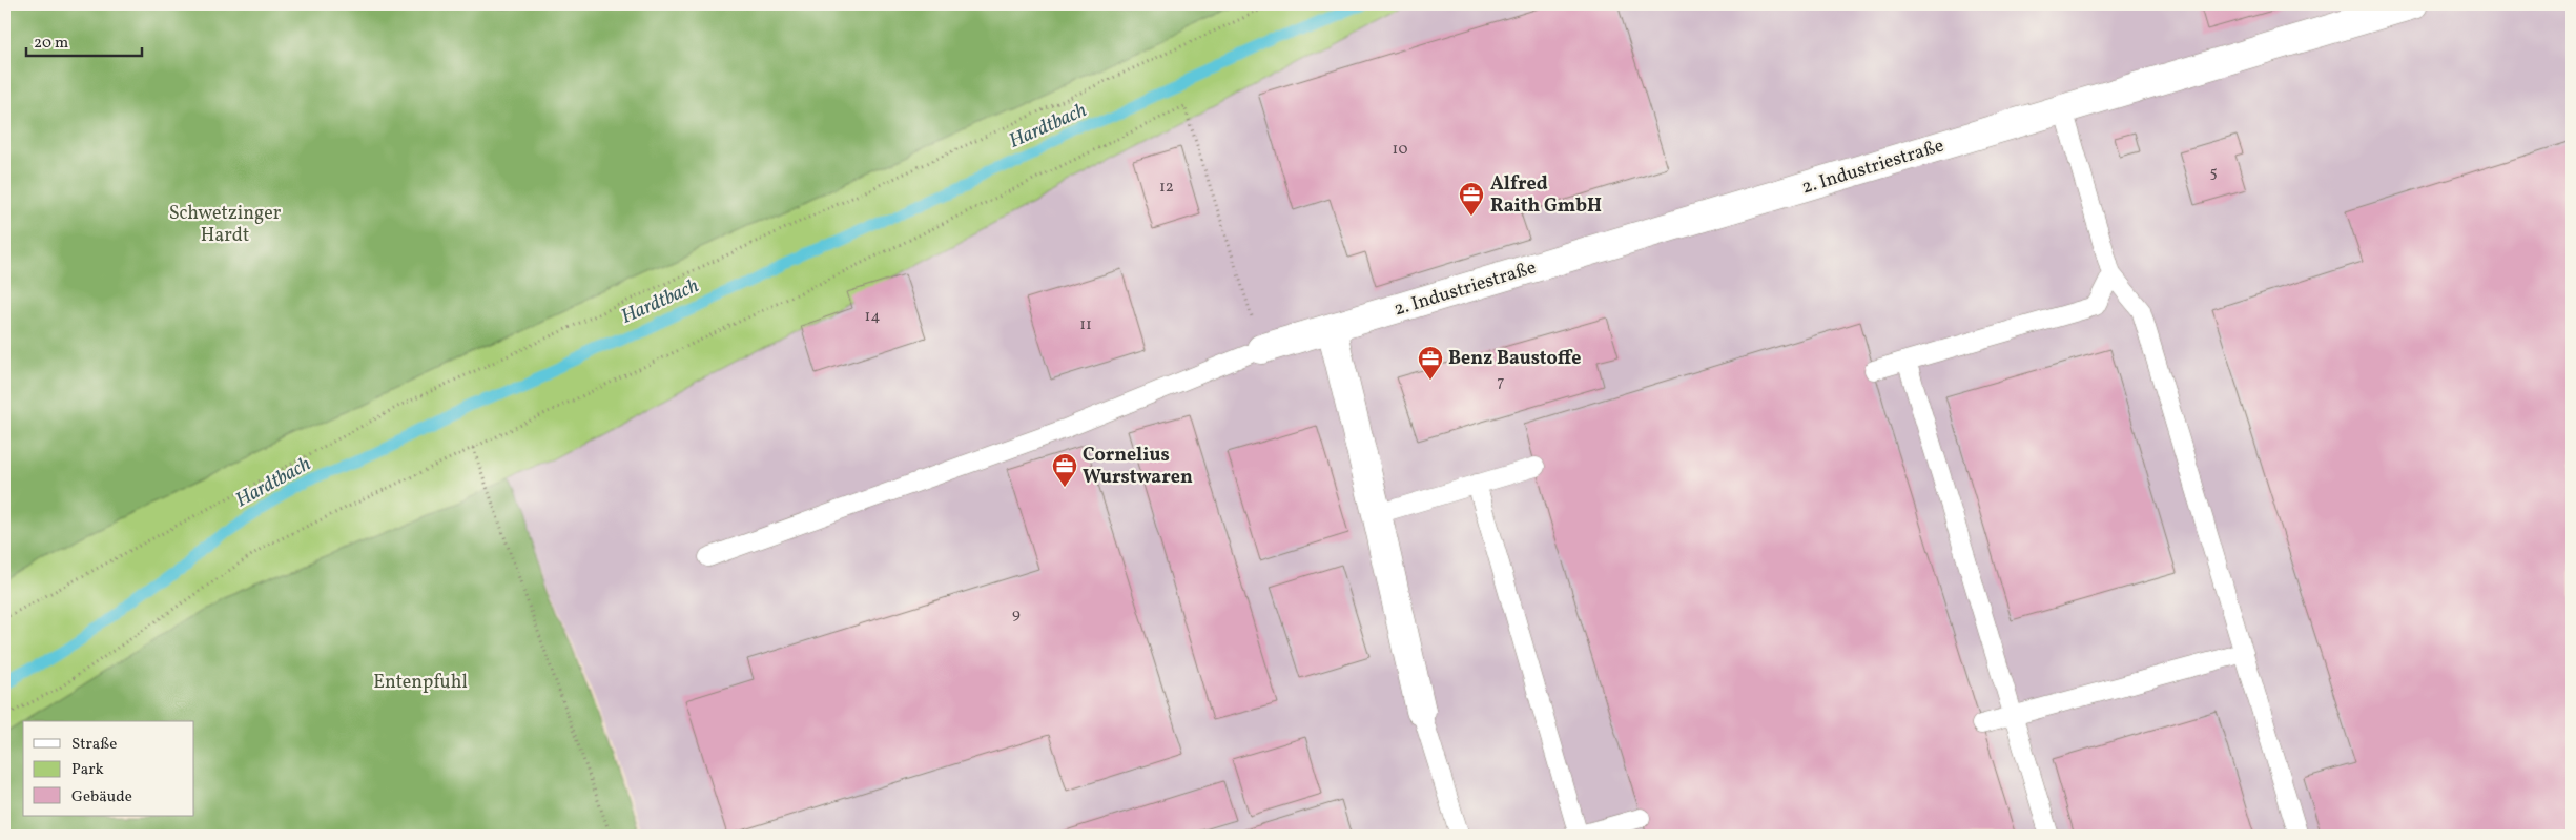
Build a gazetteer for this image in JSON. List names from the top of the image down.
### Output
{
  "streets": {
    "street": ["2. Industriestraße"]
  },
  "water": ["Hardtbach"],
  "parks": ["Schwetzinger Hardt", "Entenpfuhl"],
  "places": {
    "office": ["Alfred Raith GmbH", "Benz Baustoffe", "Cornelius Wurstwaren"]
  },
  "house_numbers": [
    "10",
    "5",
    "12",
    "14",
    "11",
    "7",
    "9"
  ],
  "legend": ["Straße", "Park", "Gebäude"],
  "scale_bar": "20 m"
}
